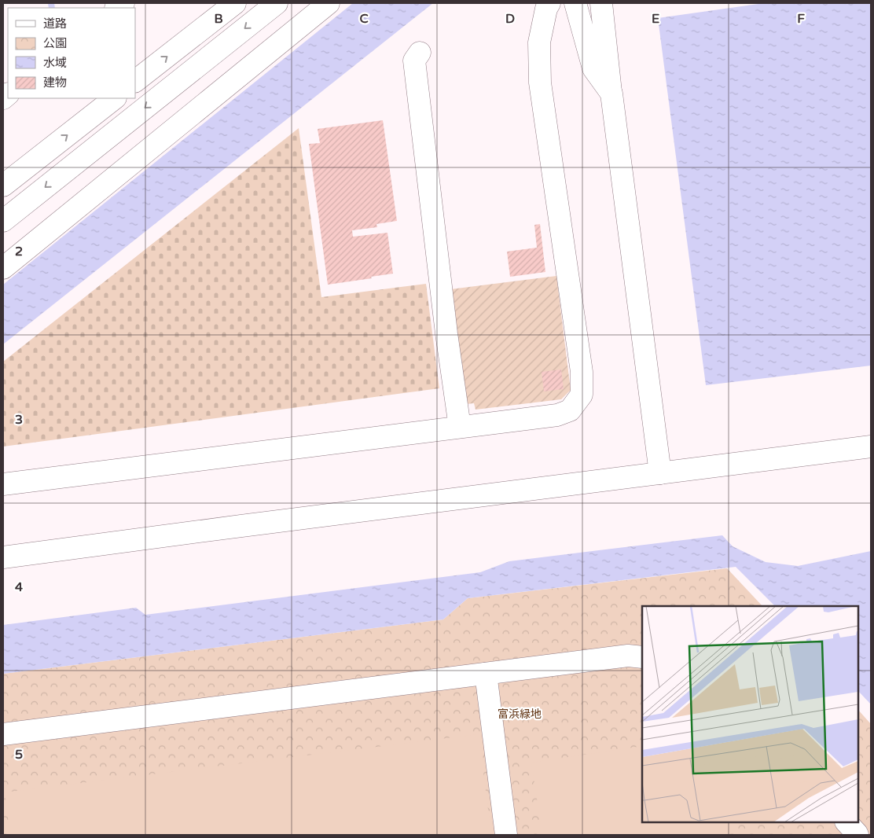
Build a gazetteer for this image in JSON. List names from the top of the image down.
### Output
{
  "parks": ["富浜緑地"],
  "legend": [
    "道路",
    "公園",
    "水域",
    "建物"
  ],
  "grid": {
    "columns": [
      "B",
      "C",
      "D",
      "E",
      "F"
    ],
    "rows": [
      "2",
      "3",
      "4",
      "5"
    ]
  }
}
